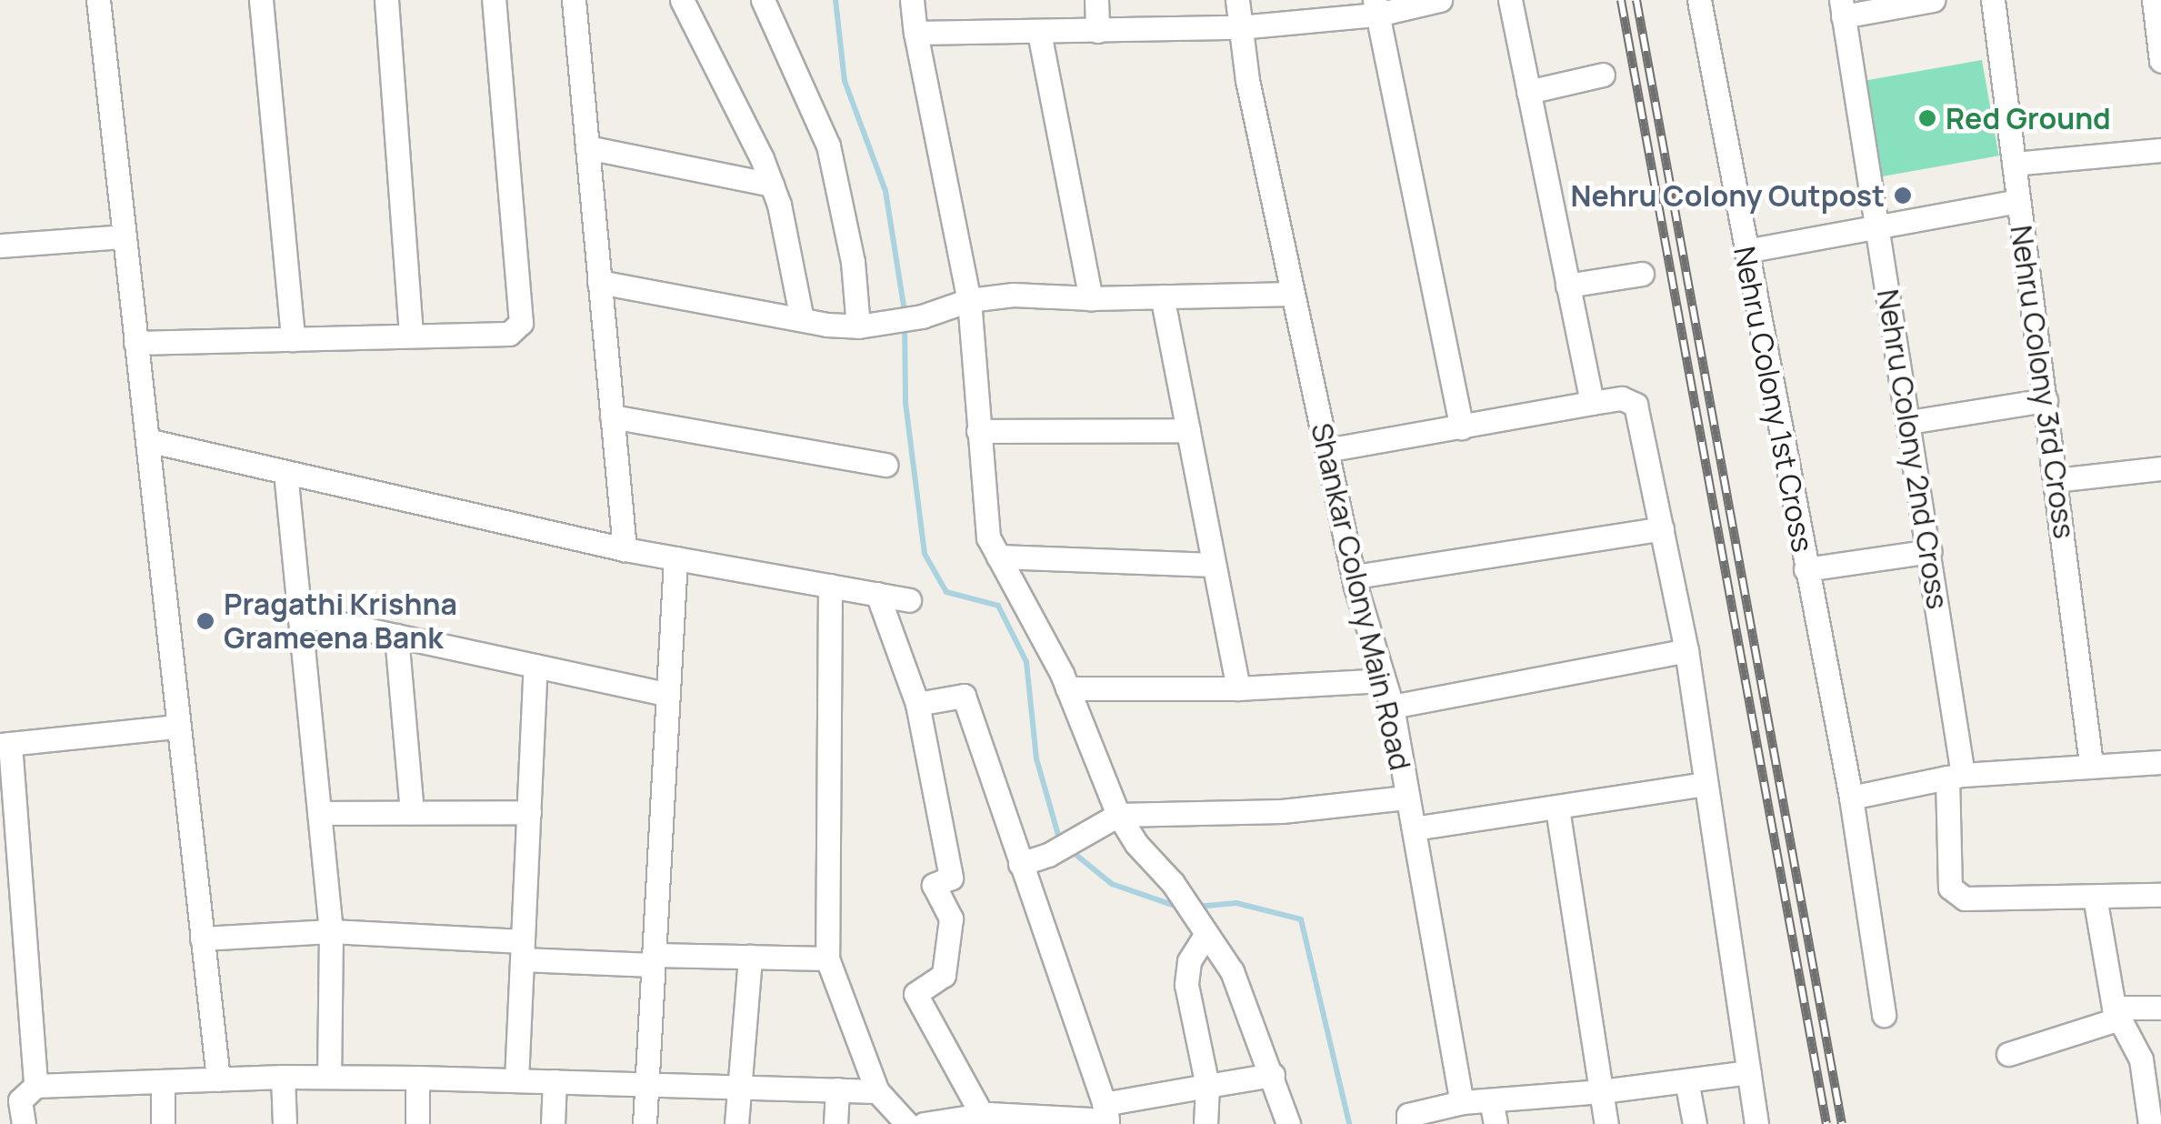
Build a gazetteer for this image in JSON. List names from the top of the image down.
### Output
{
  "streets": {
    "street": [
      "Nehru Colony 3rd Cross",
      "Nehru Colony 1st Cross",
      "Nehru Colony 2nd Cross",
      "Shankar Colony Main Road"
    ]
  },
  "places": ["Red Ground", "Nehru Colony Outpost", "Pragathi Krishna Grameena Bank"]
}
